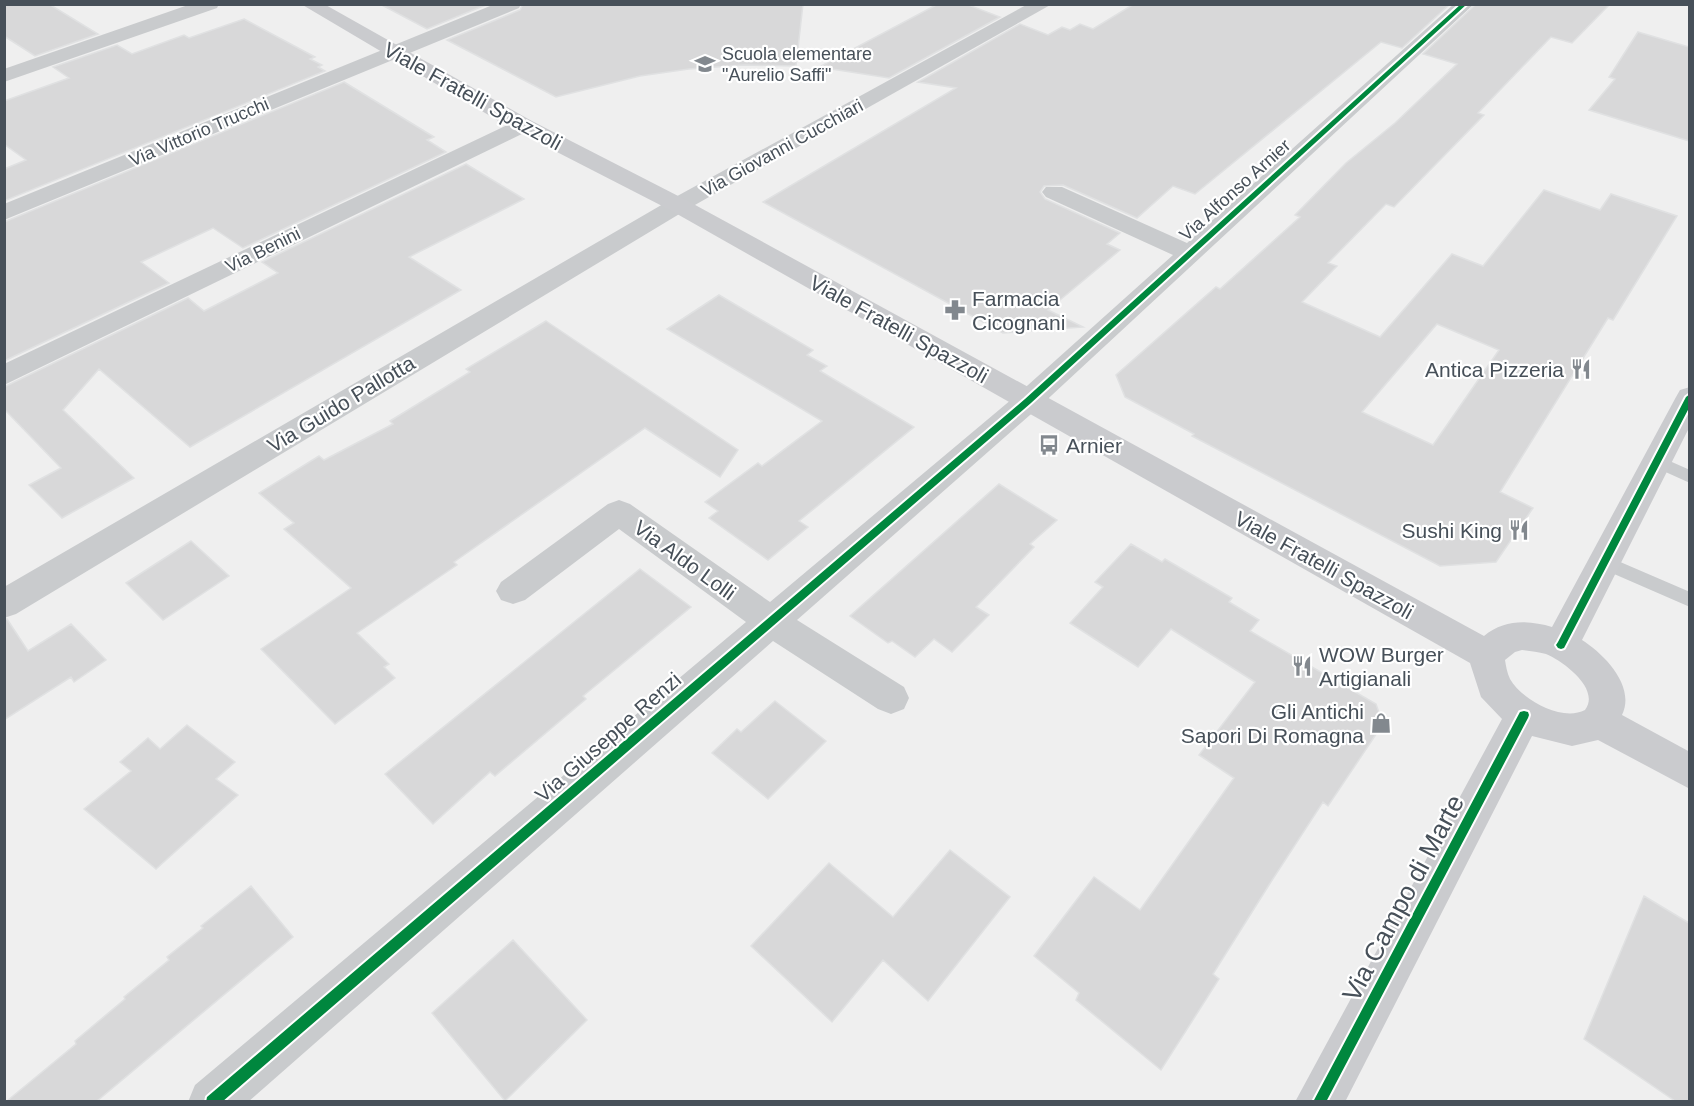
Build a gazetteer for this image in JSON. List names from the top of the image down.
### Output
{
  "streets": {
    "street": [
      "Viale Fratelli Spazzoli",
      "Via Vittorio Trucchi",
      "Via Giovanni Cucchiari",
      "Via Alfonso Arnier",
      "Via Benini",
      "Via Guido Pallotta",
      "Via Aldo Lolli",
      "Via Giuseppe Renzi",
      "Via Campo di Marte"
    ]
  },
  "crossings": [
    ["Viale Fratelli Spazzoli", "Via Vittorio Trucchi"],
    ["Viale Fratelli Spazzoli", "Via Giovanni Cucchiari"],
    ["Viale Fratelli Spazzoli", "Via Alfonso Arnier"],
    ["Viale Fratelli Spazzoli", "Via Benini"],
    ["Viale Fratelli Spazzoli", "Via Guido Pallotta"],
    ["Viale Fratelli Spazzoli", "Via Giuseppe Renzi"],
    ["Viale Fratelli Spazzoli", "Via Campo di Marte"],
    ["Via Giovanni Cucchiari", "Via Guido Pallotta"],
    ["Via Alfonso Arnier", "Via Giuseppe Renzi"],
    ["Via Aldo Lolli", "Via Giuseppe Renzi"]
  ],
  "places": {
    "school or university": ["Scuola elementare \"Aurelio Saffi\""],
    "pharmacy": ["Farmacia Cicognani"],
    "restaurant": ["Antica Pizzeria", "Sushi King", "WOW Burger Artigianali"],
    "bus stop": ["Arnier"],
    "shop": ["Gli Antichi Sapori Di Romagna"]
  }
}
